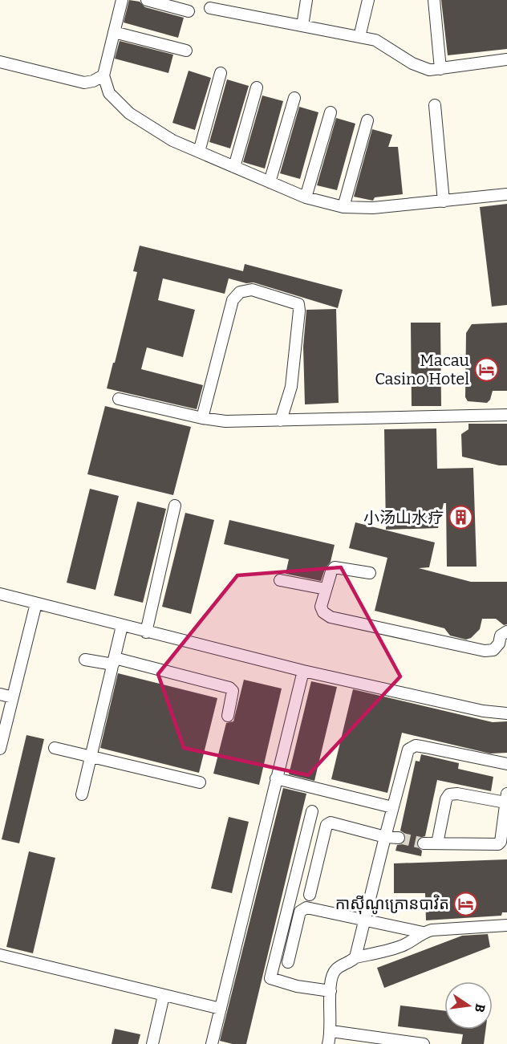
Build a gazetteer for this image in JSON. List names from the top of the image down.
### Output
{
  "places": {
    "hotel": ["Macau Casino Hotel", "កាស៊ីណូក្រោនបាវិត"],
    "building": ["小汤山水疗"]
  },
  "north": "right"
}
